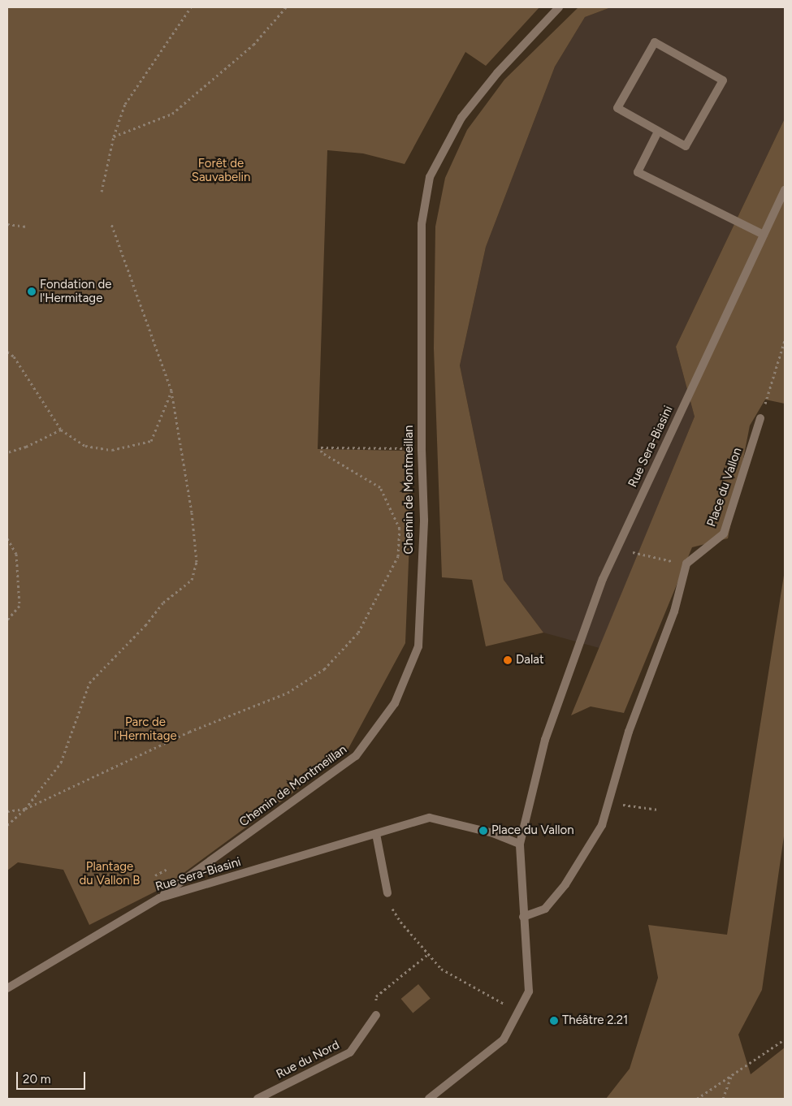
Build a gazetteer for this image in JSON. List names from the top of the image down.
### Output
{
  "streets": {
    "street": [
      "Rue Sera-Biasini",
      "Place du Vallon",
      "Chemin de Montmeillan",
      "Rue du Nord"
    ]
  },
  "crossings": [
    ["Rue Sera-Biasini", "Chemin de Montmeillan"]
  ],
  "parks": ["Forêt de Sauvabelin", "Parc de l'Hermitage", "Plantage du Vallon B"],
  "places": [
    "Fondation de l'Hermitage",
    "Dalat",
    "Place du Vallon",
    "Théâtre 2.21"
  ],
  "scale_bar": "20 m"
}
